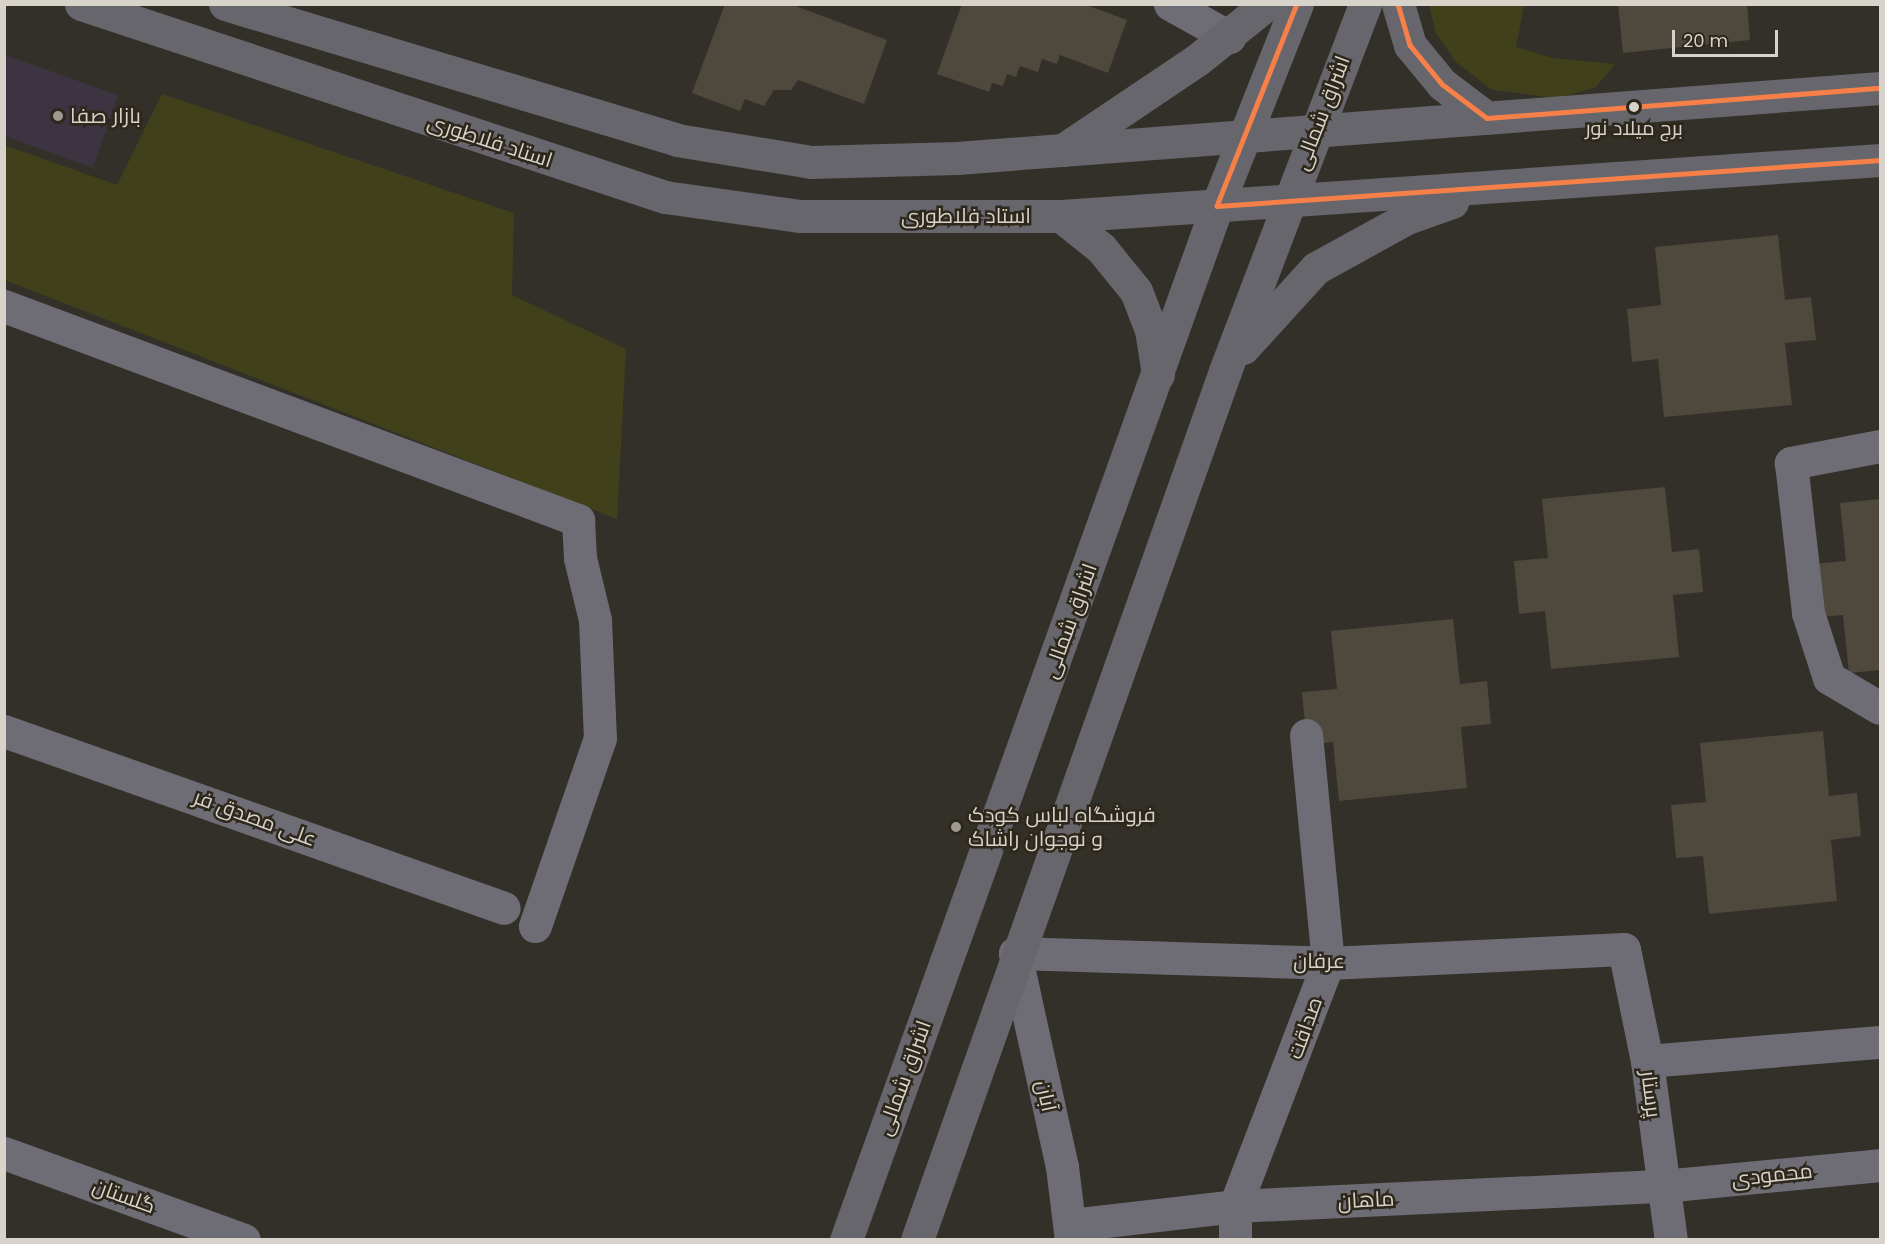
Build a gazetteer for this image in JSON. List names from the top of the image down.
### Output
{
  "streets": {
    "main road": ["اشراق شمالی", "استاد فلاطوری"],
    "street": [
      "علی مصدق فر",
      "عرفان",
      "صداقت",
      "پرستار",
      "آبان",
      "محمودی",
      "گلستان",
      "ماهان"
    ]
  },
  "crossings": [
    ["اشراق شمالی", "استاد فلاطوری"],
    ["اشراق شمالی", "عرفان"],
    ["اشراق شمالی", "آبان"],
    ["عرفان", "صداقت"],
    ["عرفان", "پرستار"],
    ["عرفان", "آبان"],
    ["صداقت", "ماهان"],
    ["پرستار", "محمودی"],
    ["پرستار", "ماهان"],
    ["آبان", "ماهان"],
    ["محمودی", "ماهان"]
  ],
  "places": ["برج میلاد نور", "بازار صفا", "فروشگاه لباس کودک و نوجوان راشاک"],
  "scale_bar": "20 m"
}
